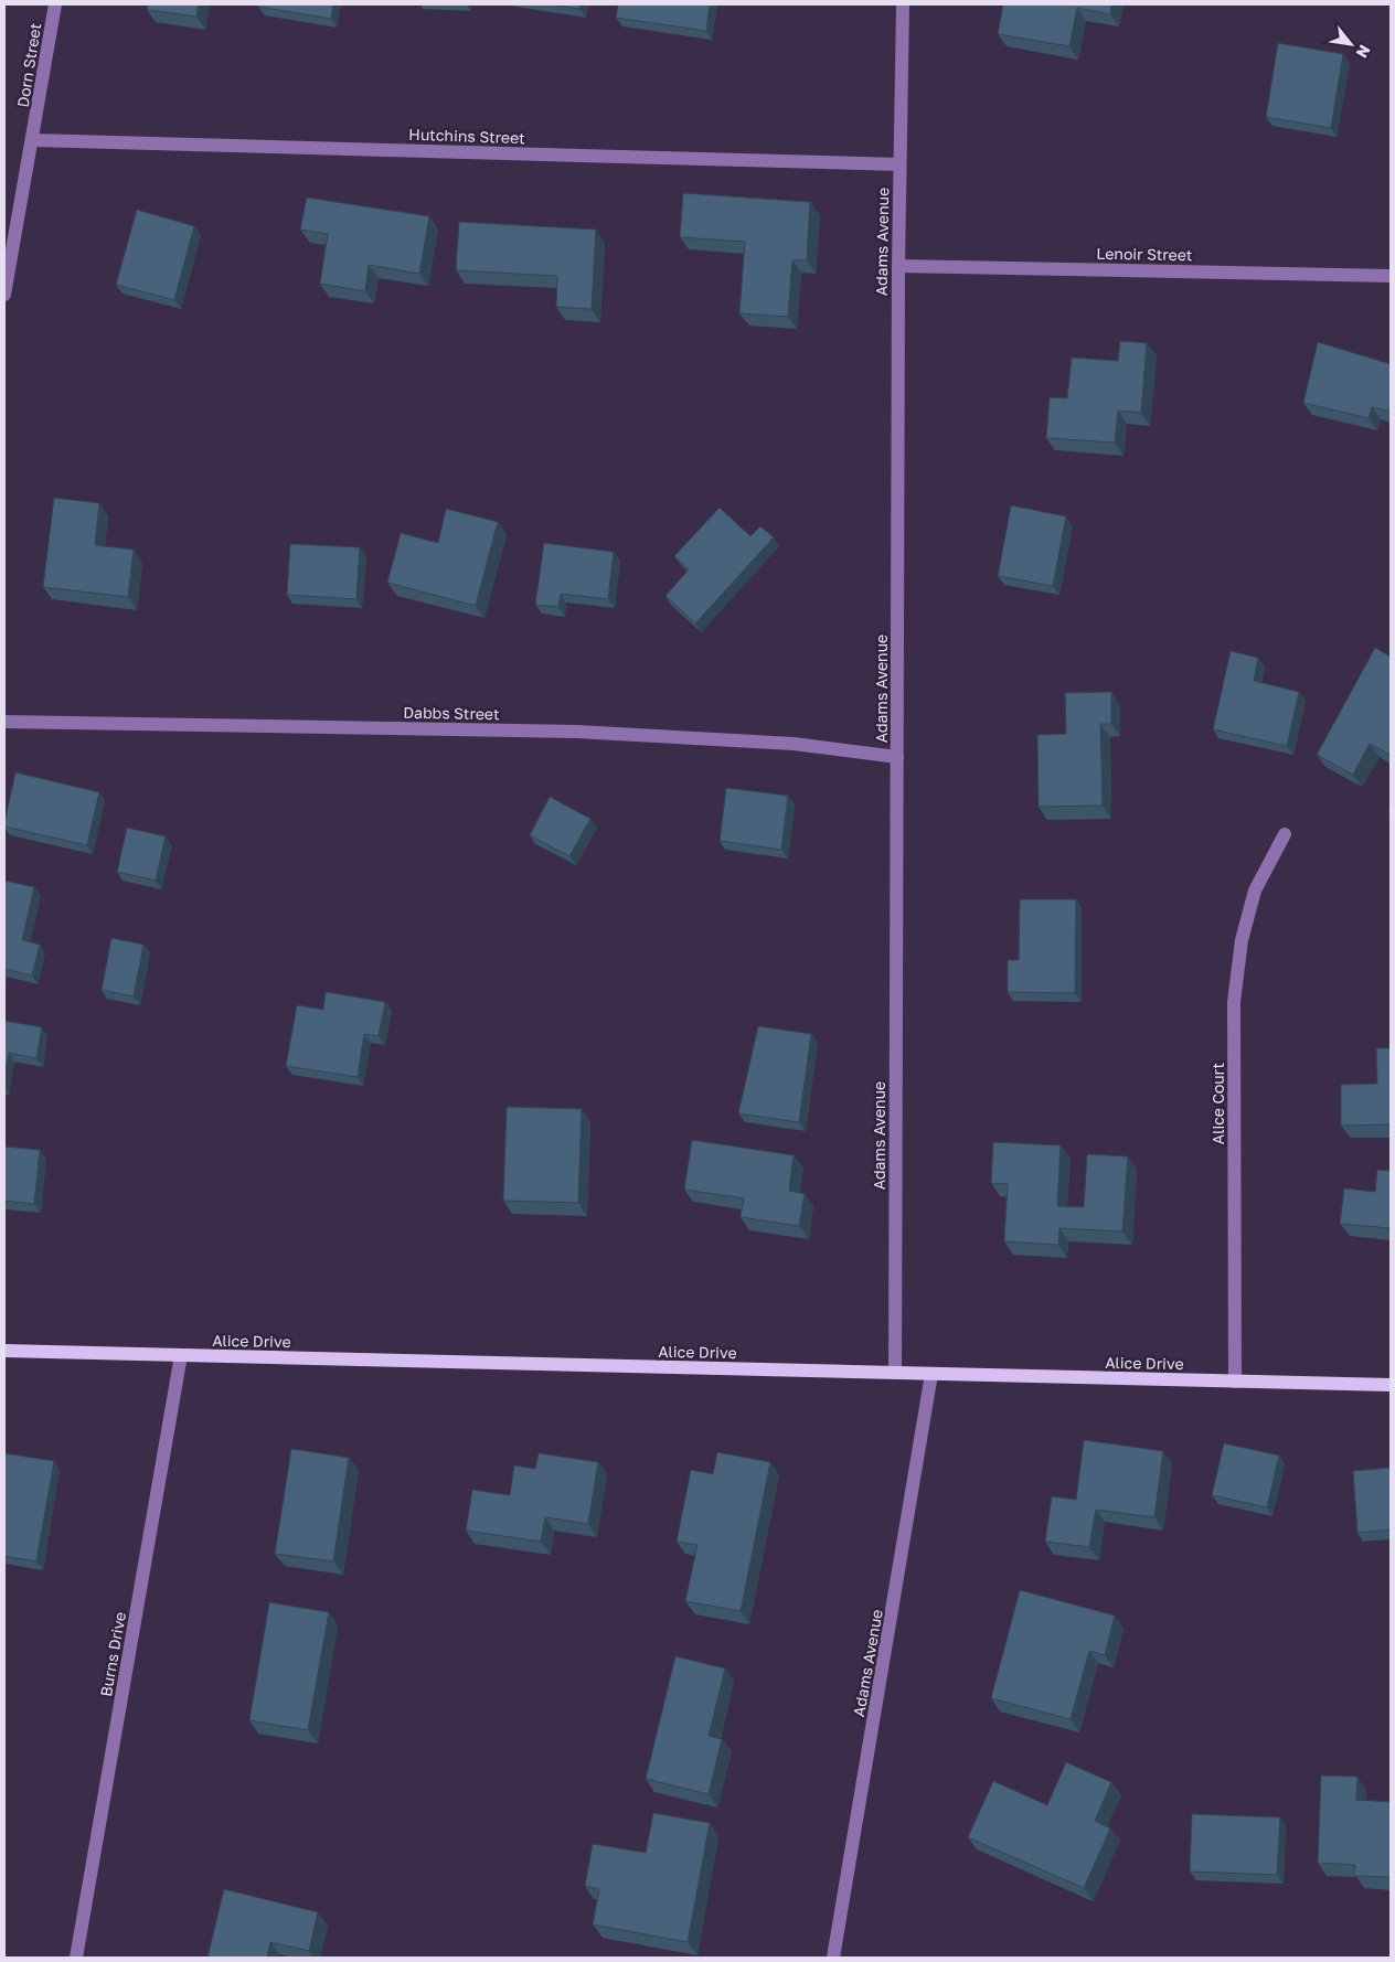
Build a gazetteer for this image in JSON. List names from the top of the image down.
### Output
{
  "streets": {
    "main road": ["Alice Drive"],
    "street": [
      "Dorn Street",
      "Hutchins Street",
      "Adams Avenue",
      "Lenoir Street",
      "Dabbs Street",
      "Alice Court",
      "Burns Drive"
    ]
  },
  "crossings": [
    ["Dorn Street", "Hutchins Street"],
    ["Hutchins Street", "Adams Avenue"],
    ["Adams Avenue", "Lenoir Street"],
    ["Adams Avenue", "Dabbs Street"],
    ["Adams Avenue", "Alice Drive"],
    ["Alice Court", "Alice Drive"],
    ["Alice Drive", "Burns Drive"]
  ],
  "north": "bottom right"
}
